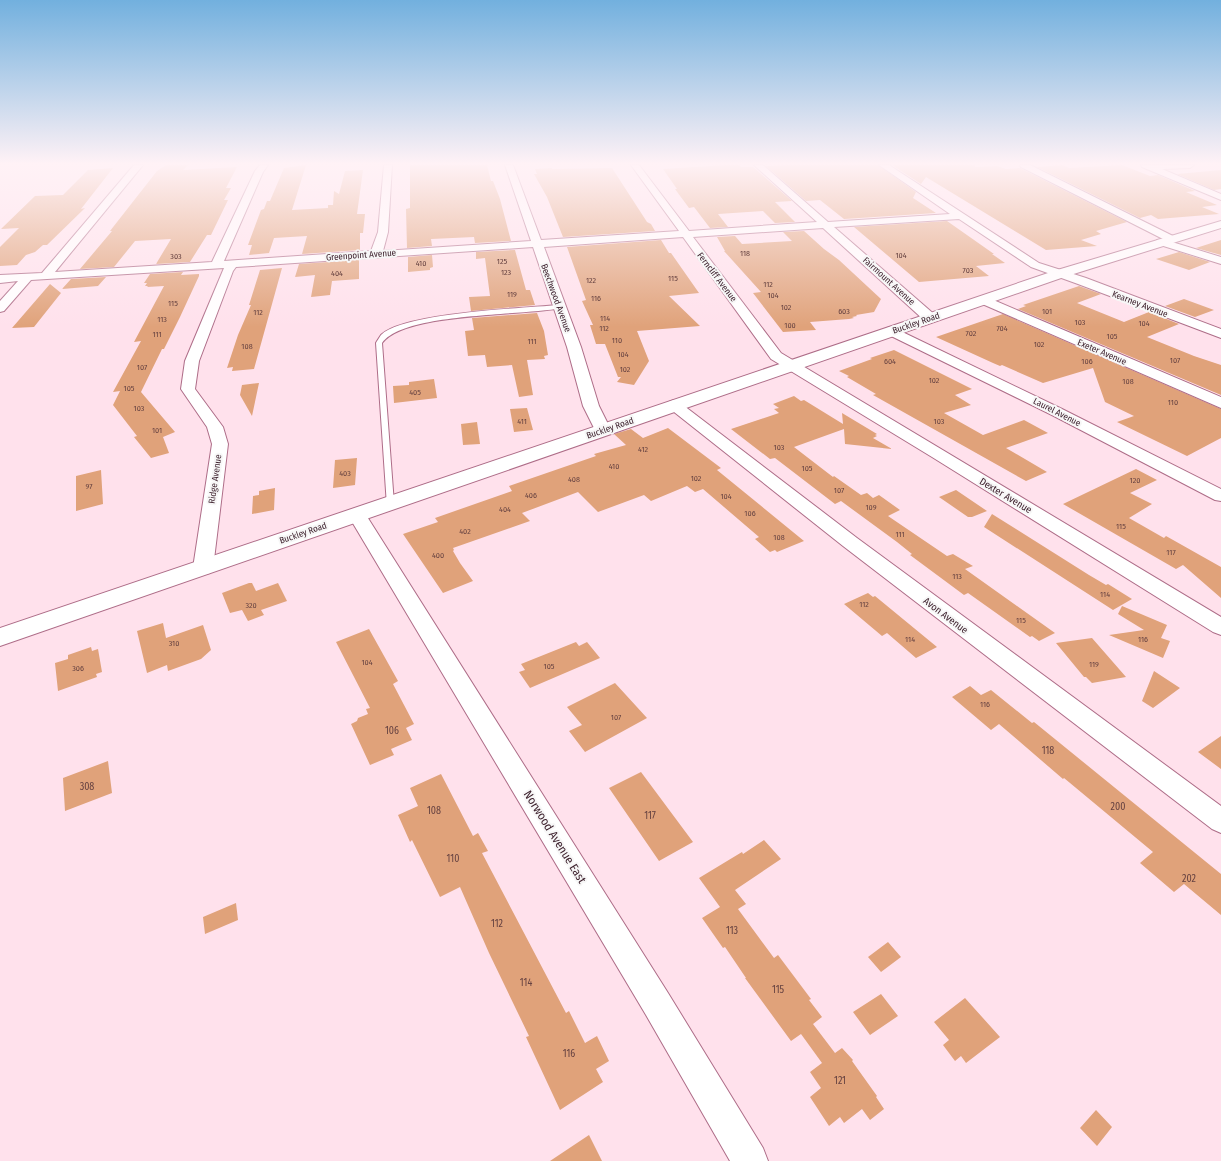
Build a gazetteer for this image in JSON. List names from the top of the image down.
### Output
{
  "streets": {
    "street": [
      "Greenpoint Avenue",
      "Ferncliff Avenue",
      "Fairmount Avenue",
      "Beechwood Avenue",
      "Kearney Avenue",
      "Buckley Road",
      "Exeter Avenue",
      "Laurel Avenue",
      "Ridge Avenue",
      "Dexter Avenue",
      "Avon Avenue",
      "Norwood Avenue East"
    ]
  },
  "crossings": [
    ["Greenpoint Avenue", "Ferncliff Avenue"],
    ["Greenpoint Avenue", "Fairmount Avenue"],
    ["Greenpoint Avenue", "Beechwood Avenue"],
    ["Greenpoint Avenue", "Ridge Avenue"],
    ["Ferncliff Avenue", "Buckley Road"],
    ["Ferncliff Avenue", "Dexter Avenue"],
    ["Fairmount Avenue", "Buckley Road"],
    ["Beechwood Avenue", "Buckley Road"],
    ["Kearney Avenue", "Buckley Road"],
    ["Buckley Road", "Exeter Avenue"],
    ["Buckley Road", "Laurel Avenue"],
    ["Buckley Road", "Ridge Avenue"],
    ["Buckley Road", "Dexter Avenue"],
    ["Buckley Road", "Avon Avenue"],
    ["Buckley Road", "Norwood Avenue East"]
  ],
  "house_numbers": [
    "118",
    "104",
    "303",
    "125",
    "410",
    "703",
    "123",
    "404",
    "115",
    "122",
    "112",
    "119",
    "104",
    "116",
    "115",
    "102",
    "603",
    "101",
    "112",
    "114",
    "113",
    "103",
    "104",
    "100",
    "112",
    "704",
    "702",
    "111",
    "105",
    "110",
    "111",
    "102",
    "108",
    "104",
    "107",
    "604",
    "106",
    "107",
    "102",
    "102",
    "108",
    "105",
    "405",
    "110",
    "103",
    "411",
    "103",
    "101",
    "103",
    "412",
    "410",
    "105",
    "403",
    "102",
    "408",
    "120",
    "97",
    "107",
    "406",
    "104",
    "109",
    "404",
    "106",
    "115",
    "402",
    "111",
    "108",
    "117",
    "400",
    "113",
    "114",
    "112",
    "320",
    "115",
    "114",
    "116",
    "310",
    "104",
    "119",
    "105",
    "306",
    "116",
    "107",
    "106",
    "118",
    "308",
    "200",
    "108",
    "117",
    "110",
    "202",
    "112",
    "113",
    "114",
    "115",
    "116",
    "121"
  ]
}
